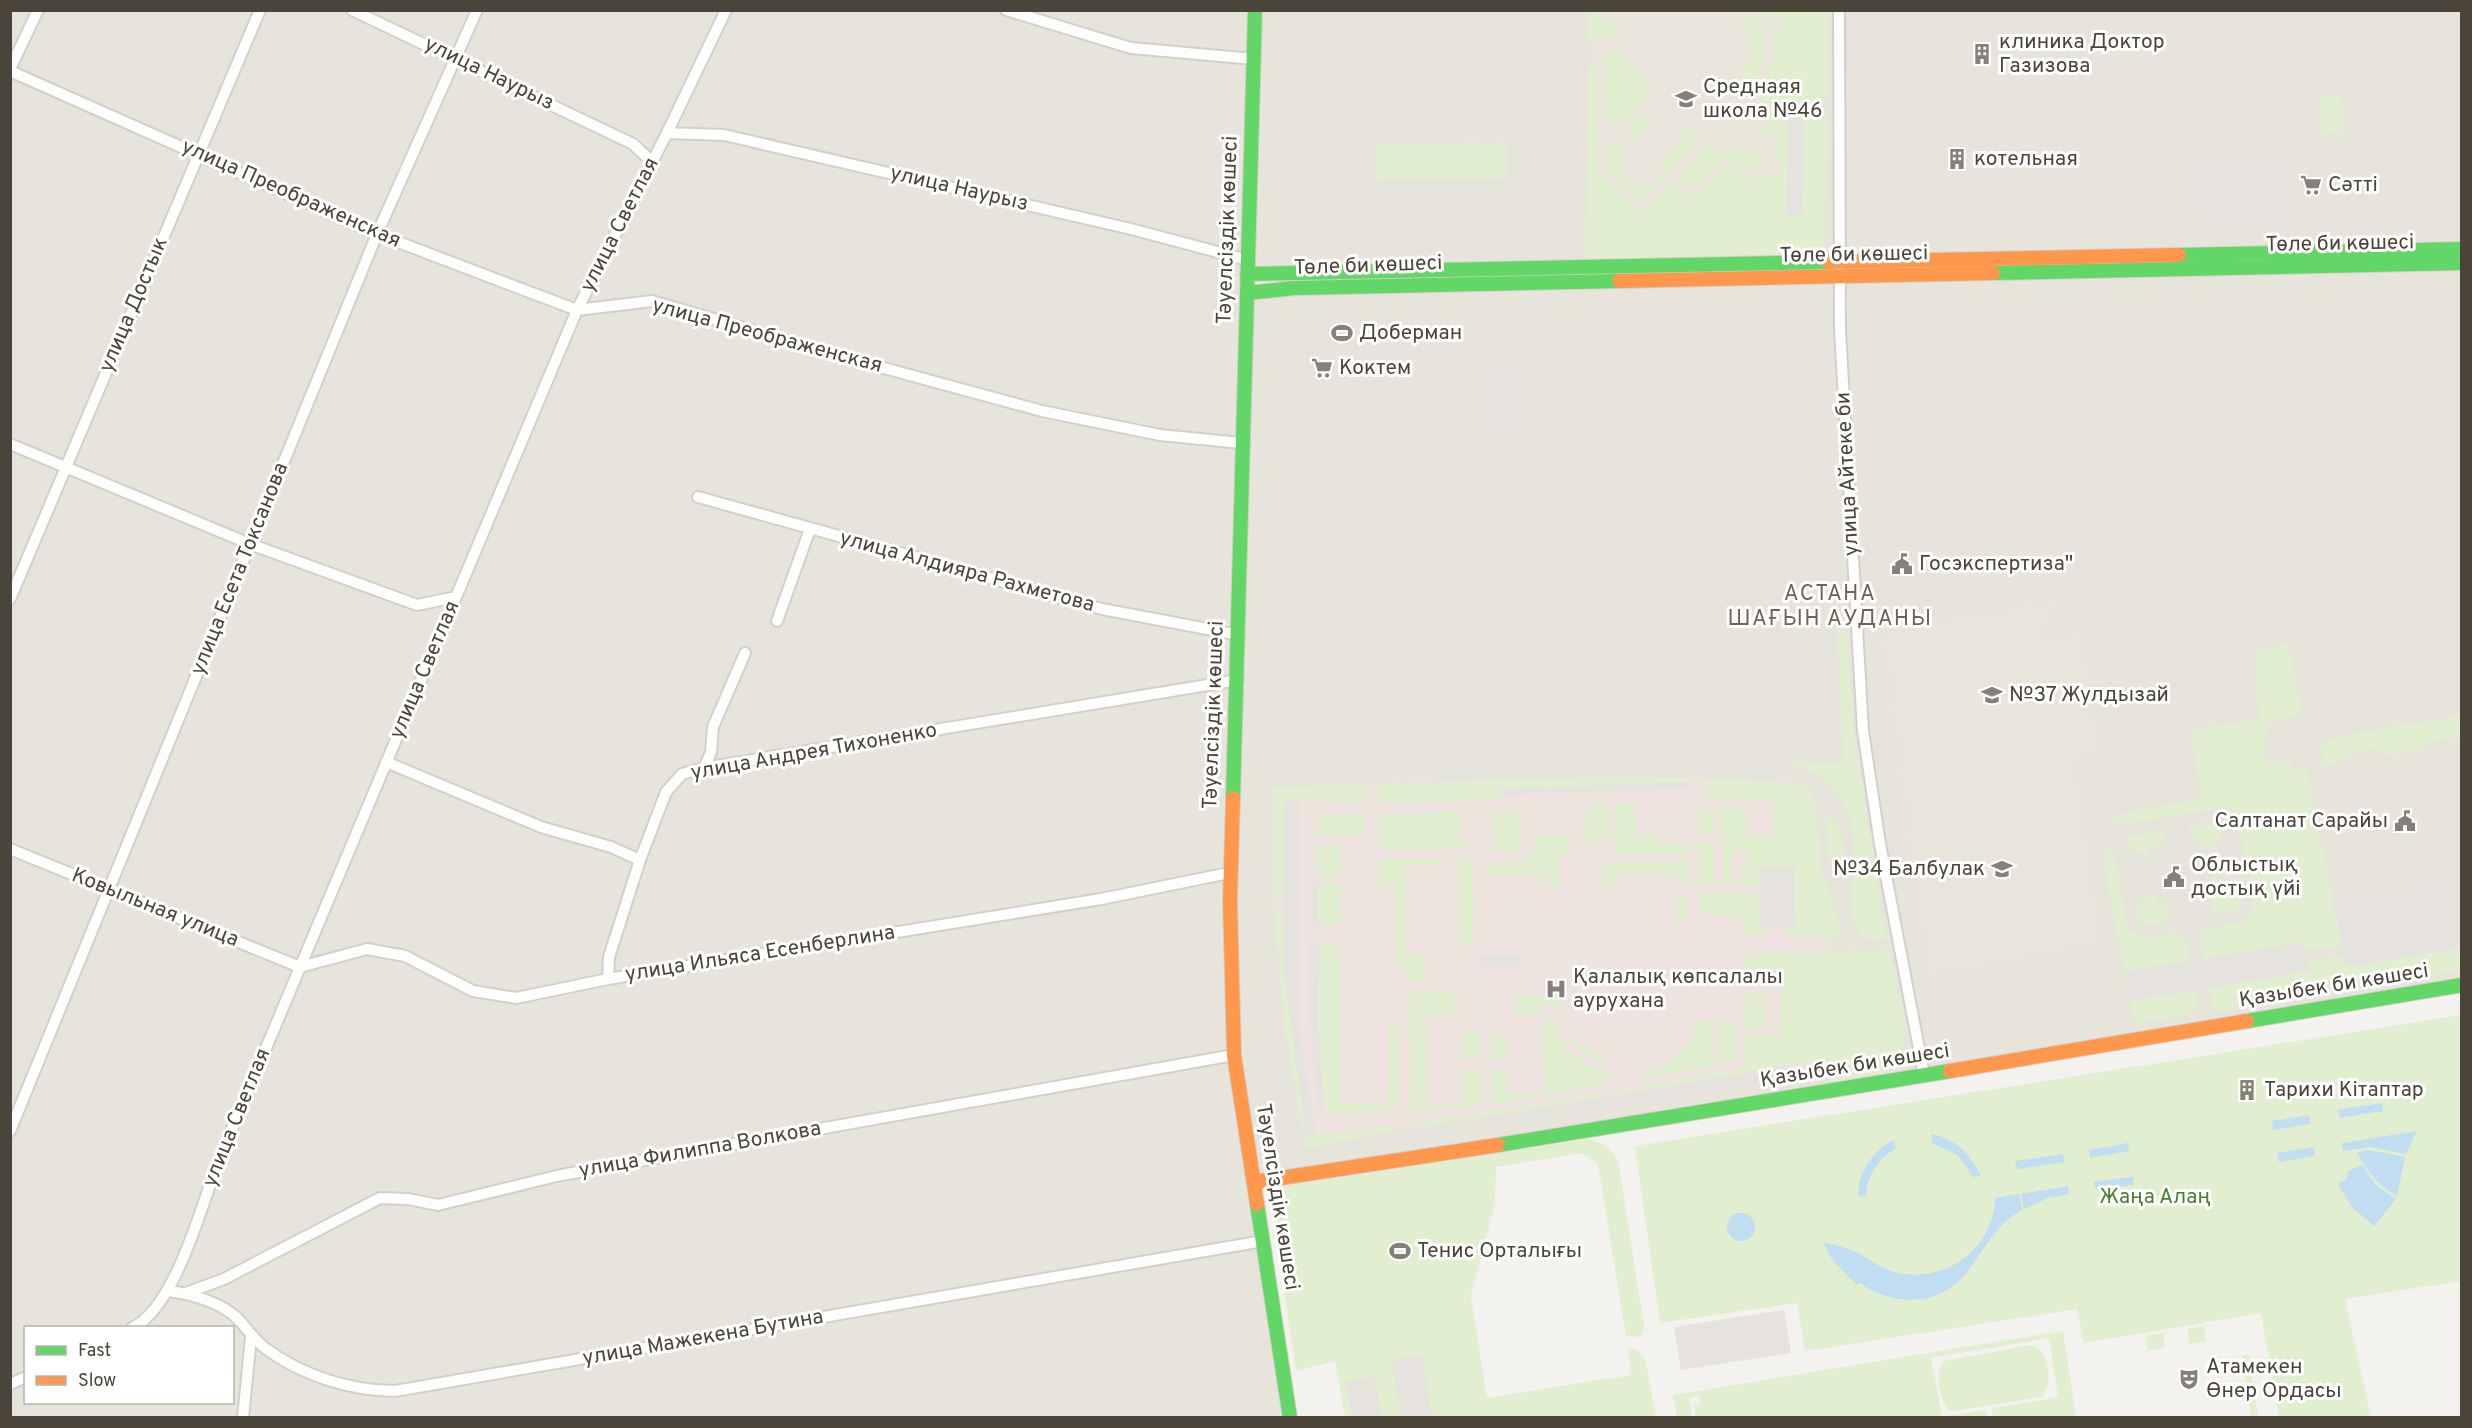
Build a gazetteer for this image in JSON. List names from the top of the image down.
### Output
{
  "streets": {
    "main road": ["Тәуелсіздік көшесі", "Төле би көшесі", "Қазыбек би көшесі"],
    "street": [
      "улица Наурыз",
      "улица Преображенская",
      "улица Светлая",
      "улица Достык",
      "улица Айтеке би",
      "улица Есета Токсанова",
      "улица Алдияра Рахметова",
      "улица Андрея Тихоненко",
      "Ковыльная улица",
      "улица Ильяса Есенберлина",
      "улица Филиппа Волкова",
      "улица Мажекена Бутина"
    ]
  },
  "crossings": [
    ["улица Наурыз", "улица Светлая"],
    ["улица Наурыз", "Тәуелсіздік көшесі"],
    ["улица Наурыз", "Төле би көшесі"],
    ["улица Наурыз", "улица Есета Токсанова"],
    ["улица Преображенская", "улица Светлая"],
    ["улица Преображенская", "Тәуелсіздік көшесі"],
    ["улица Преображенская", "улица Достык"],
    ["улица Преображенская", "улица Есета Токсанова"],
    ["улица Светлая", "Ковыльная улица"],
    ["улица Светлая", "улица Ильяса Есенберлина"],
    ["улица Светлая", "улица Мажекена Бутина"],
    ["Тәуелсіздік көшесі", "Төле би көшесі"],
    ["Тәуелсіздік көшесі", "улица Алдияра Рахметова"],
    ["Тәуелсіздік көшесі", "улица Андрея Тихоненко"],
    ["Тәуелсіздік көшесі", "улица Ильяса Есенберлина"],
    ["Тәуелсіздік көшесі", "Қазыбек би көшесі"],
    ["Тәуелсіздік көшесі", "улица Филиппа Волкова"],
    ["Тәуелсіздік көшесі", "улица Мажекена Бутина"],
    ["Төле би көшесі", "улица Айтеке би"],
    ["улица Айтеке би", "Қазыбек би көшесі"],
    ["улица Есета Токсанова", "Ковыльная улица"],
    ["улица Андрея Тихоненко", "улица Ильяса Есенберлина"],
    ["Ковыльная улица", "улица Ильяса Есенберлина"],
    ["улица Филиппа Волкова", "улица Мажекена Бутина"]
  ],
  "districts": ["АСТАНА ШАҒЫН АУДАНЫ"],
  "parks": ["Жаңа Алаң"],
  "places": {
    "building": ["клиника Доктор Газизова", "котельная", "Тарихи Кітаптар"],
    "school or university": ["Среднаяя школа №46", "№37 Жулдызай", "№34 Балбулак"],
    "supermarket": ["Cәтті", "Коктем"],
    "sports": ["Доберман", "Тенис Орталығы"],
    "public building": ["Госэкспертиза\"", "Салтанат Сарайы", "Облыстық достық үйі"],
    "hospital": ["Қалалық көпсалалы аурухана"],
    "theatre": ["Атамекен Өнер Ордасы"]
  },
  "legend": ["Fast", "Slow"]
}
